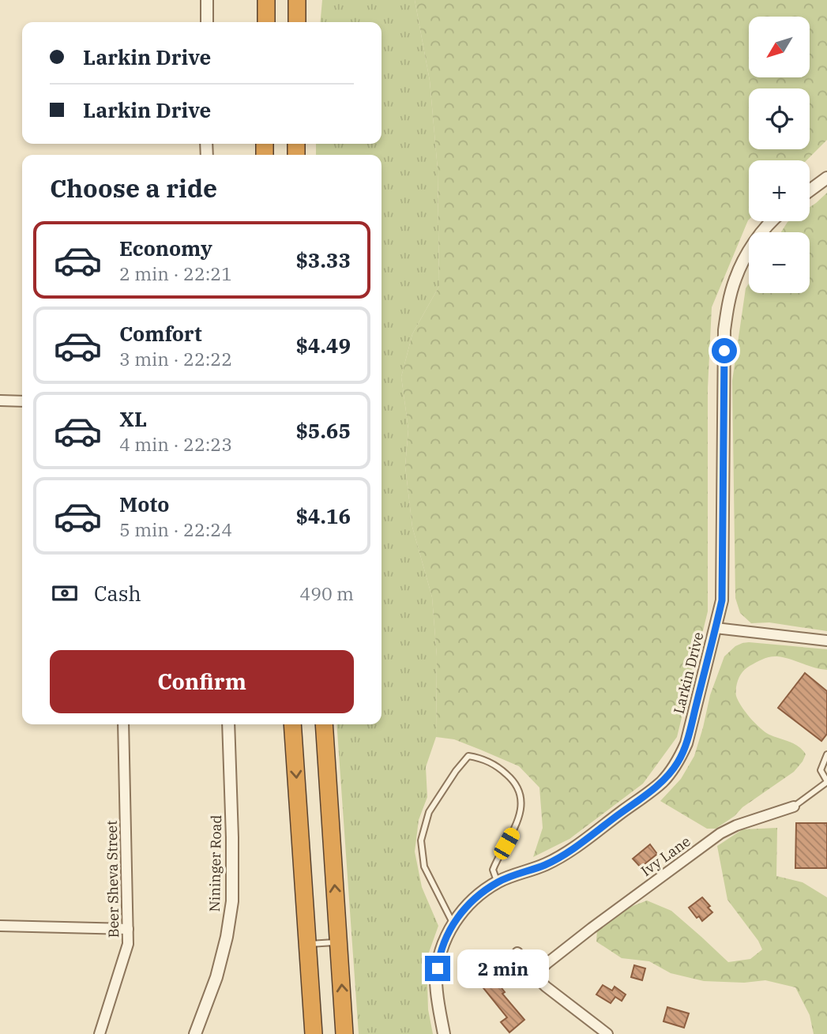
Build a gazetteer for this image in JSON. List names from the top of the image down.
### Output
{
  "streets": {
    "street": [
      "Larkin Drive",
      "Ivy Lane",
      "Nininger Road",
      "Beer Sheva Street"
    ]
  },
  "north": "bottom left",
  "page": {
    "map_buttons": ["+", "−"],
    "banner": ["Larkin Drive", "Larkin Drive"],
    "heading": "Choose a ride",
    "list": [
      {
        "name": "Economy",
        "note": "2 min · 22:21",
        "value": "$3.33"
      },
      {
        "name": "Comfort",
        "note": "3 min · 22:22",
        "value": "$4.49"
      },
      {
        "name": "XL",
        "note": "4 min · 22:23",
        "value": "$5.65"
      },
      {
        "name": "Moto",
        "note": "5 min · 22:24",
        "value": "$4.16"
      }
    ],
    "pay": ["Cash", "490 m"],
    "buttons": "Confirm",
    "bubble": "2 min"
  }
}
